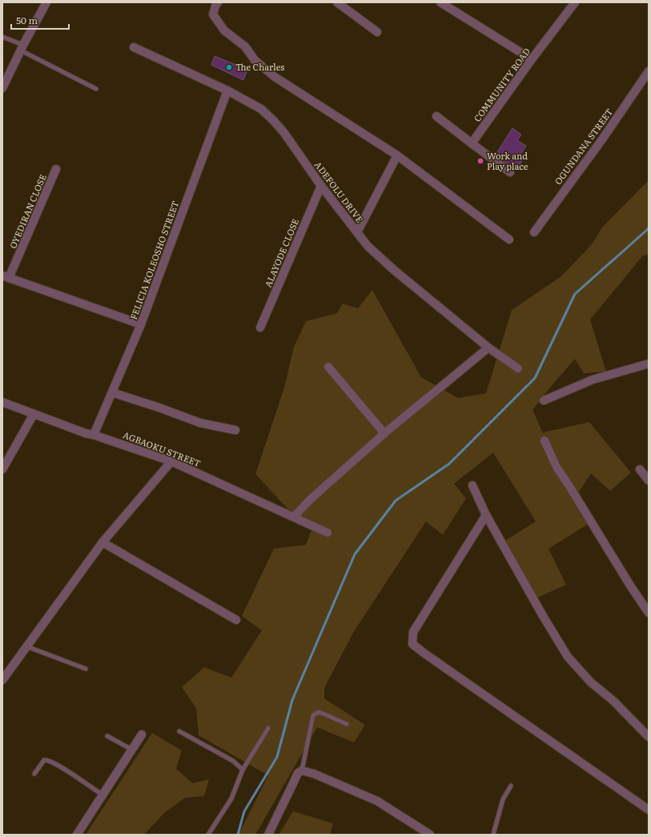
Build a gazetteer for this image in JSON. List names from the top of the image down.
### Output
{
  "streets": {
    "street": [
      "COMMUNITY ROAD",
      "OGUNDANA STREET",
      "ADEFOLU DRIVE",
      "OYEDIRAN CLOSE",
      "ALAYODE CLOSE",
      "FELICIA KOLEOSHO STREET",
      "AGBAOKU STREET"
    ]
  },
  "crossings": [
    ["ADEFOLU DRIVE", "ALAYODE CLOSE"],
    ["ADEFOLU DRIVE", "FELICIA KOLEOSHO STREET"],
    ["FELICIA KOLEOSHO STREET", "AGBAOKU STREET"]
  ],
  "places": ["The Charles", "Work and Play place"],
  "scale_bar": "50 m"
}
